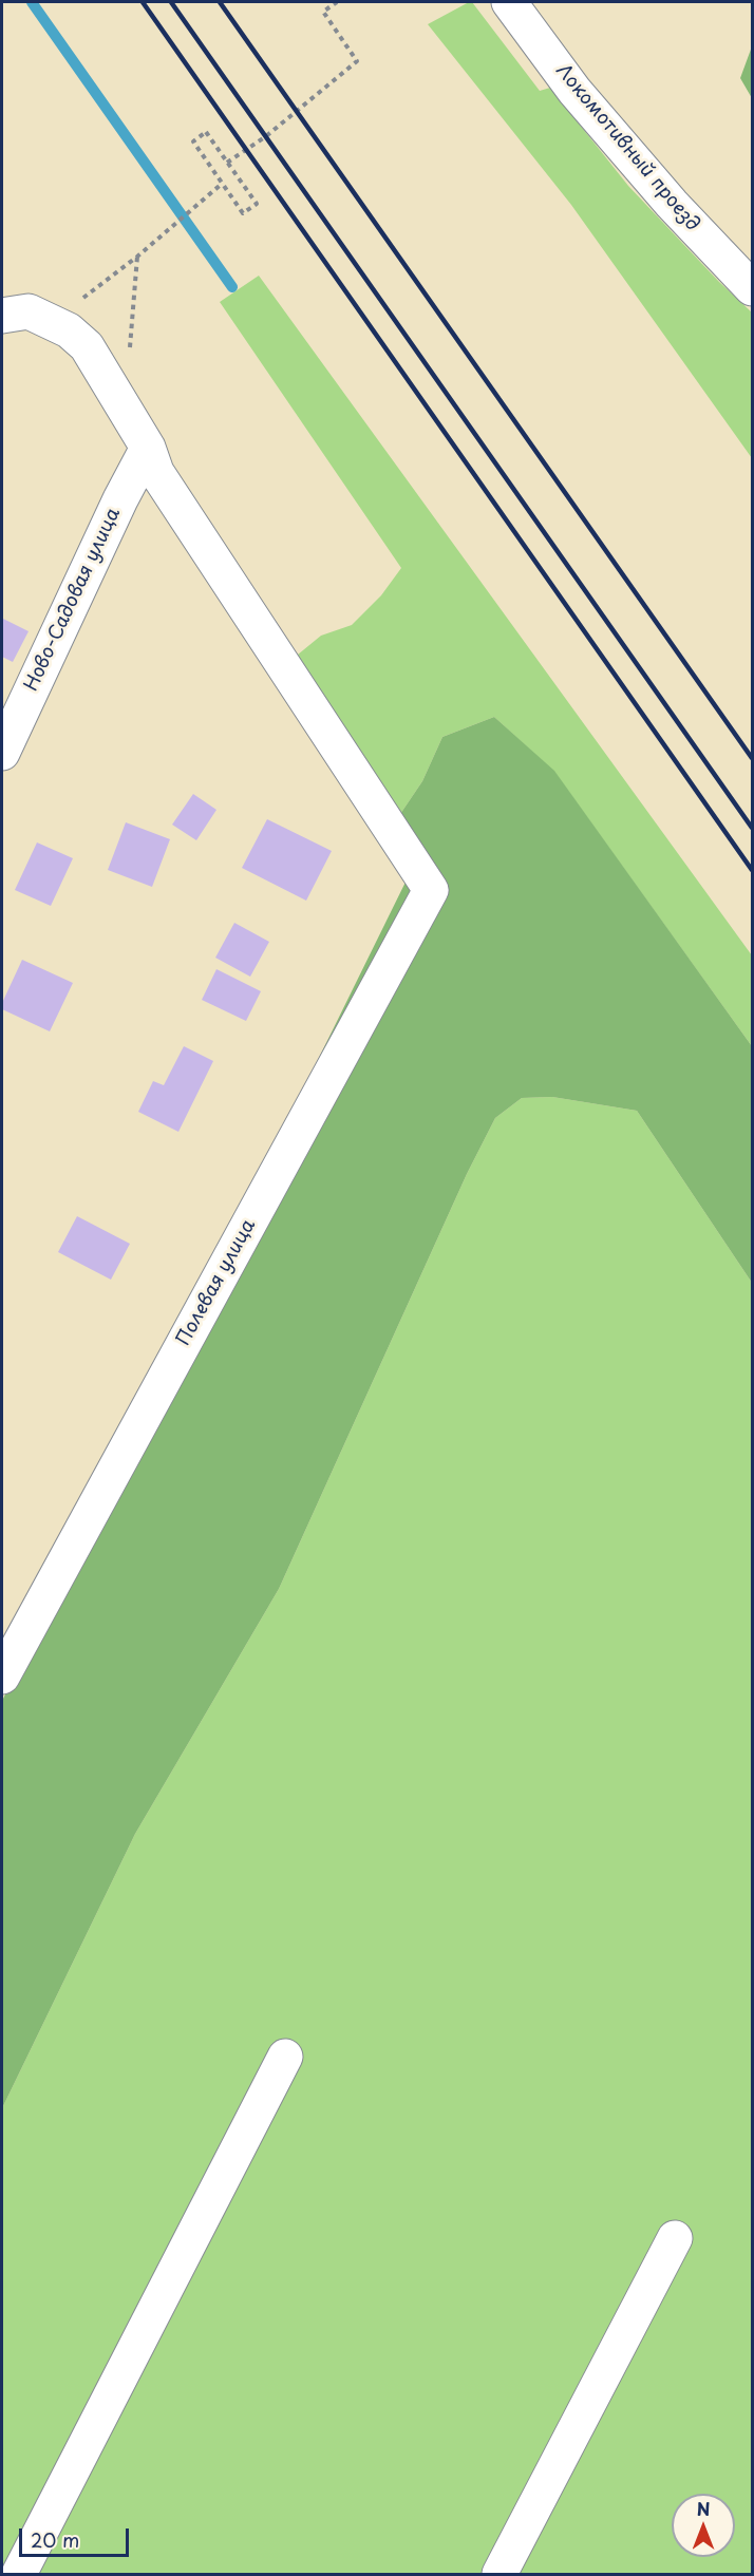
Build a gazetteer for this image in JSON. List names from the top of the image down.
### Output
{
  "streets": {
    "street": ["Локомотивный проезд", "Ново-Садовая улица", "Полевая улица"]
  },
  "crossings": [
    ["Ново-Садовая улица", "Полевая улица"]
  ],
  "scale_bar": "20 m",
  "north": "top"
}
